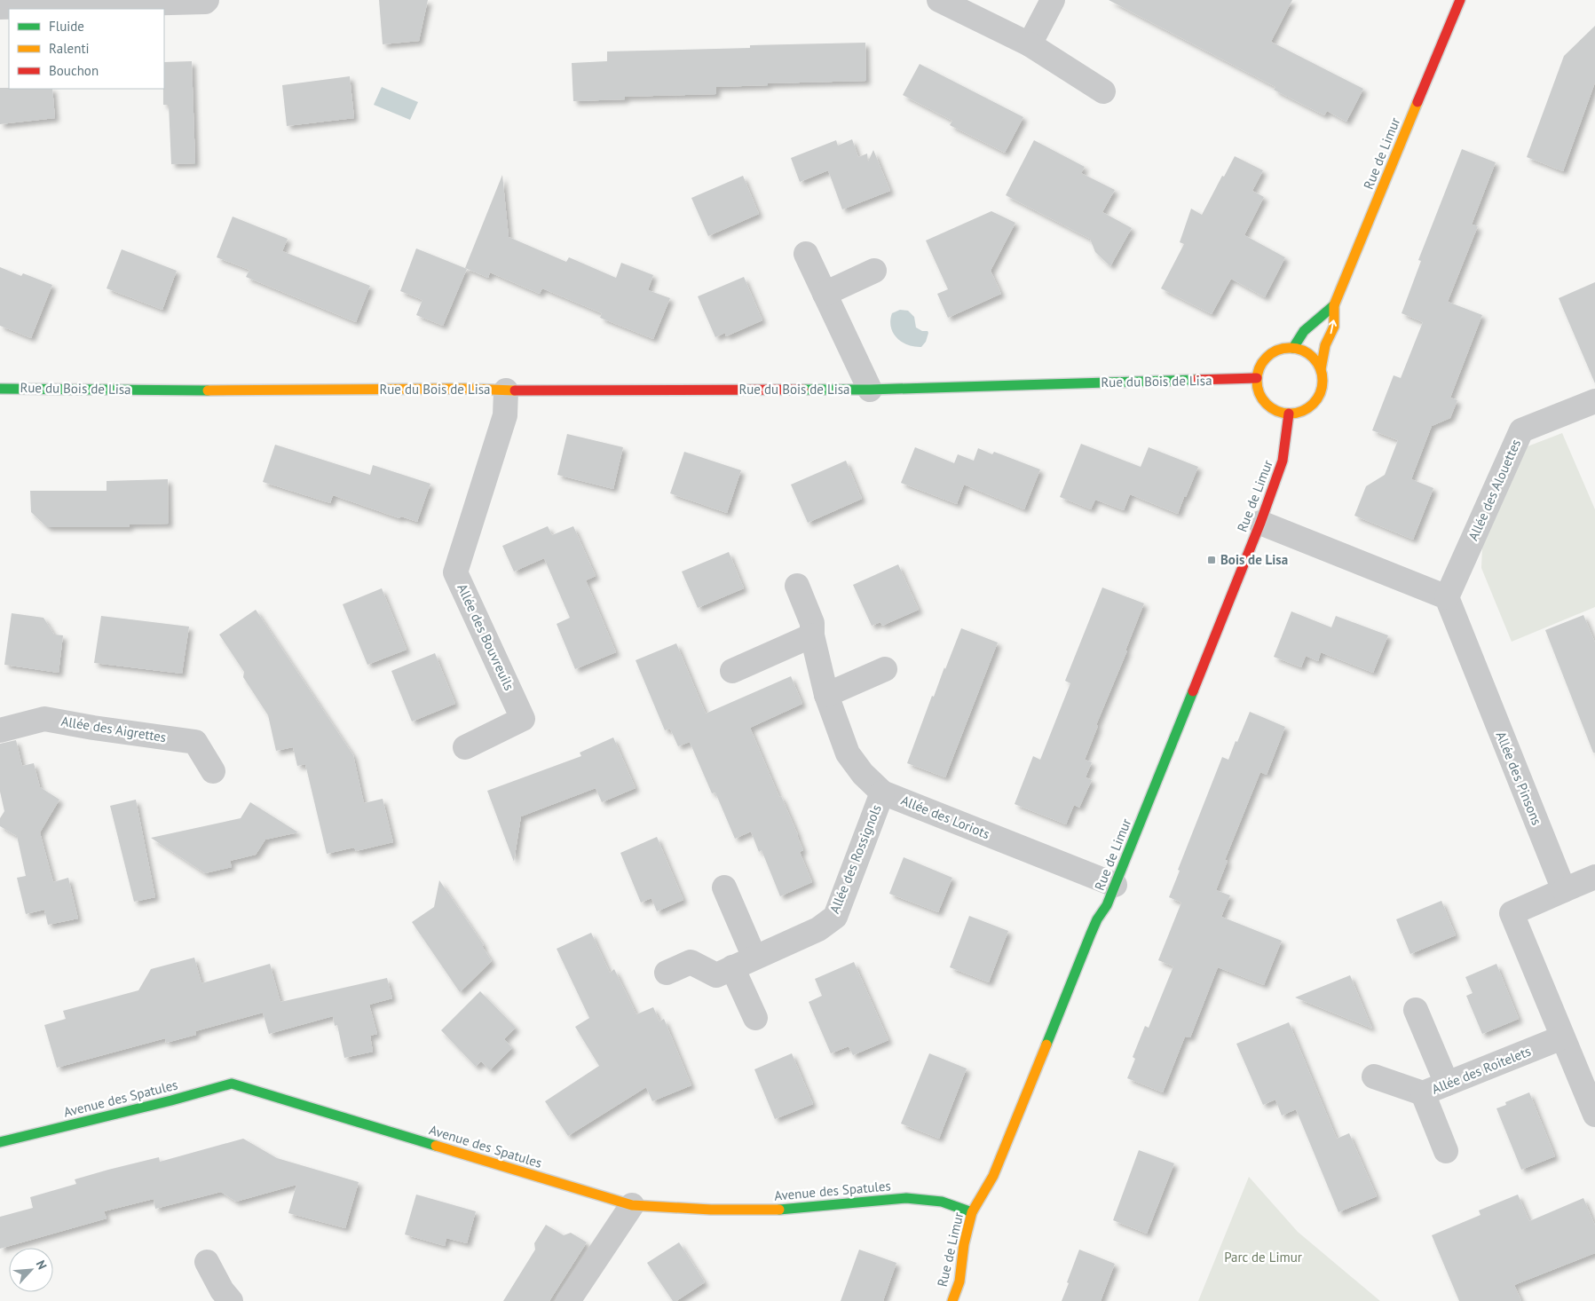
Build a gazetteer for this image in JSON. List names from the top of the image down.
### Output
{
  "streets": {
    "street": [
      "Rue de Limur",
      "Rue du Bois de Lisa",
      "Allée des Alouettes",
      "Allée des Bouvreuils",
      "Allée des Aigrettes",
      "Allée des Pinsons",
      "Allée des Loriots",
      "Allée des Rossignols",
      "Allée des Roitelets",
      "Avenue des Spatules"
    ]
  },
  "crossings": [
    ["Rue de Limur", "Rue du Bois de Lisa"],
    ["Rue de Limur", "Allée des Loriots"],
    ["Rue de Limur", "Avenue des Spatules"],
    ["Rue du Bois de Lisa", "Allée des Bouvreuils"],
    ["Allée des Alouettes", "Allée des Pinsons"],
    ["Allée des Loriots", "Allée des Rossignols"]
  ],
  "parks": ["Parc de Limur"],
  "places": {
    "transit": ["Bois de Lisa"]
  },
  "legend": ["Fluide", "Ralenti", "Bouchon"],
  "north": "top right"
}
